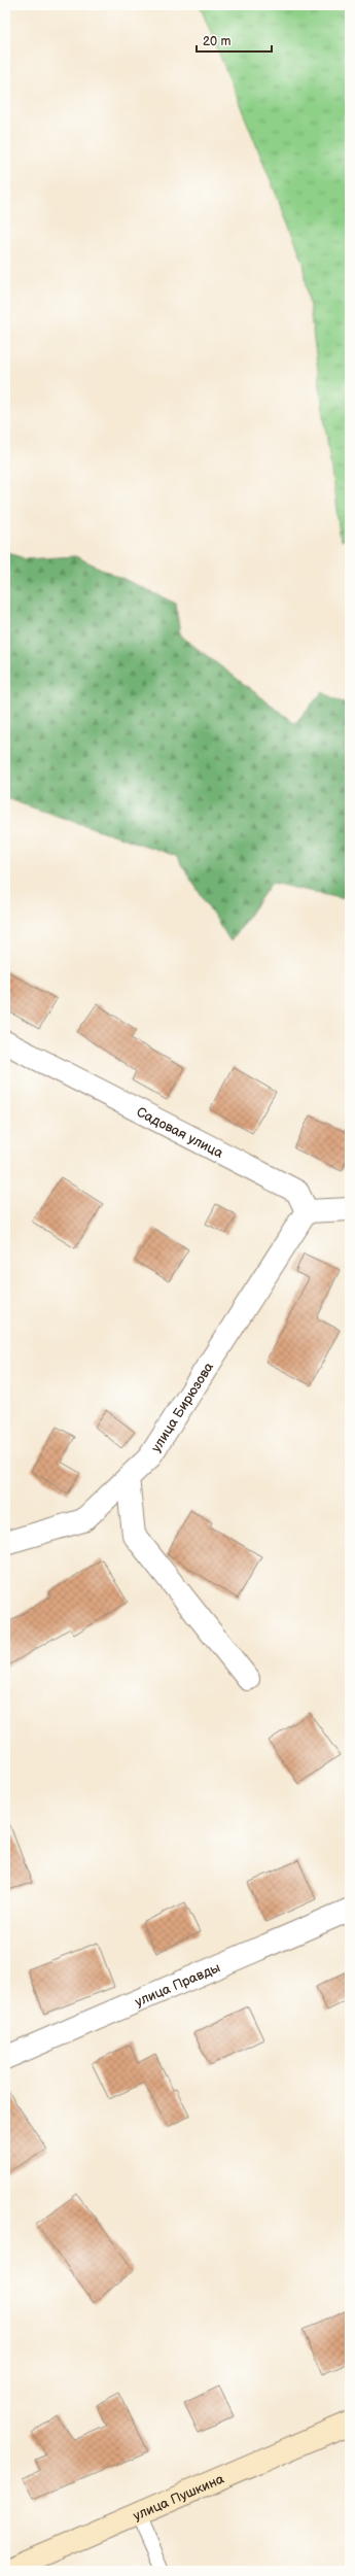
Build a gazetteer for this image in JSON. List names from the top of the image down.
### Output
{
  "streets": {
    "main road": ["улица Пушкина"],
    "street": ["Садовая улица", "улица Бирюзова", "улица Правды"]
  },
  "crossings": [
    ["Садовая улица", "улица Бирюзова"]
  ],
  "scale_bar": "20 m"
}
